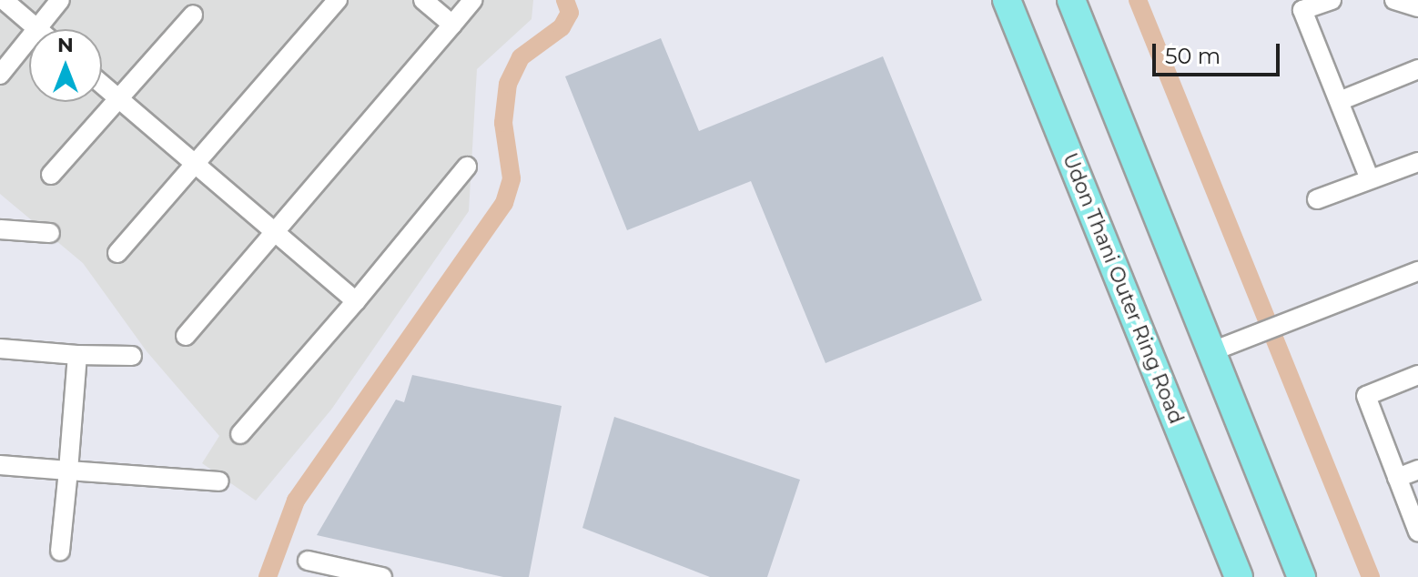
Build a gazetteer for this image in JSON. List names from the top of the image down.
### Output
{
  "streets": {
    "highway": ["Udon Thani Outer Ring Road"]
  },
  "scale_bar": "50 m",
  "north": "top"
}
